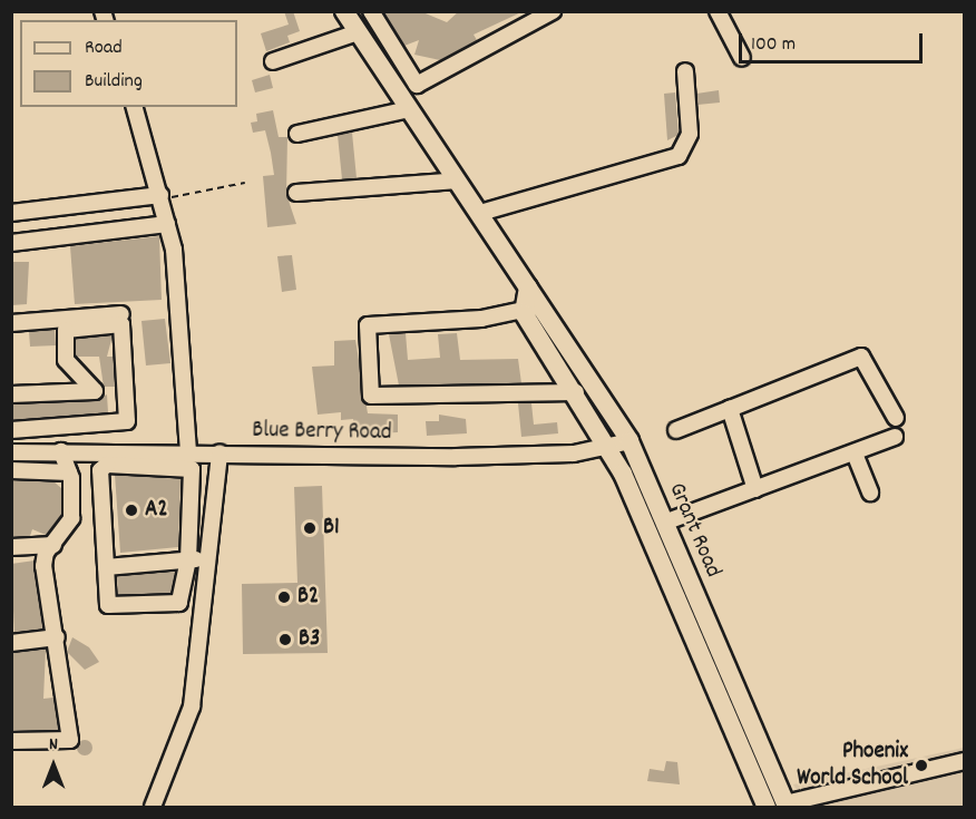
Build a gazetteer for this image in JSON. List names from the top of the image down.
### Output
{
  "streets": {
    "main road": ["Grant Road"],
    "street": ["Blue Berry Road"]
  },
  "crossings": [
    ["Blue Berry Road", "Grant Road"]
  ],
  "places": [
    "A2",
    "B1",
    "B2",
    "B3",
    "Phoenix World School"
  ],
  "legend": ["Road", "Building"],
  "scale_bar": "100 m",
  "north": "top"
}
